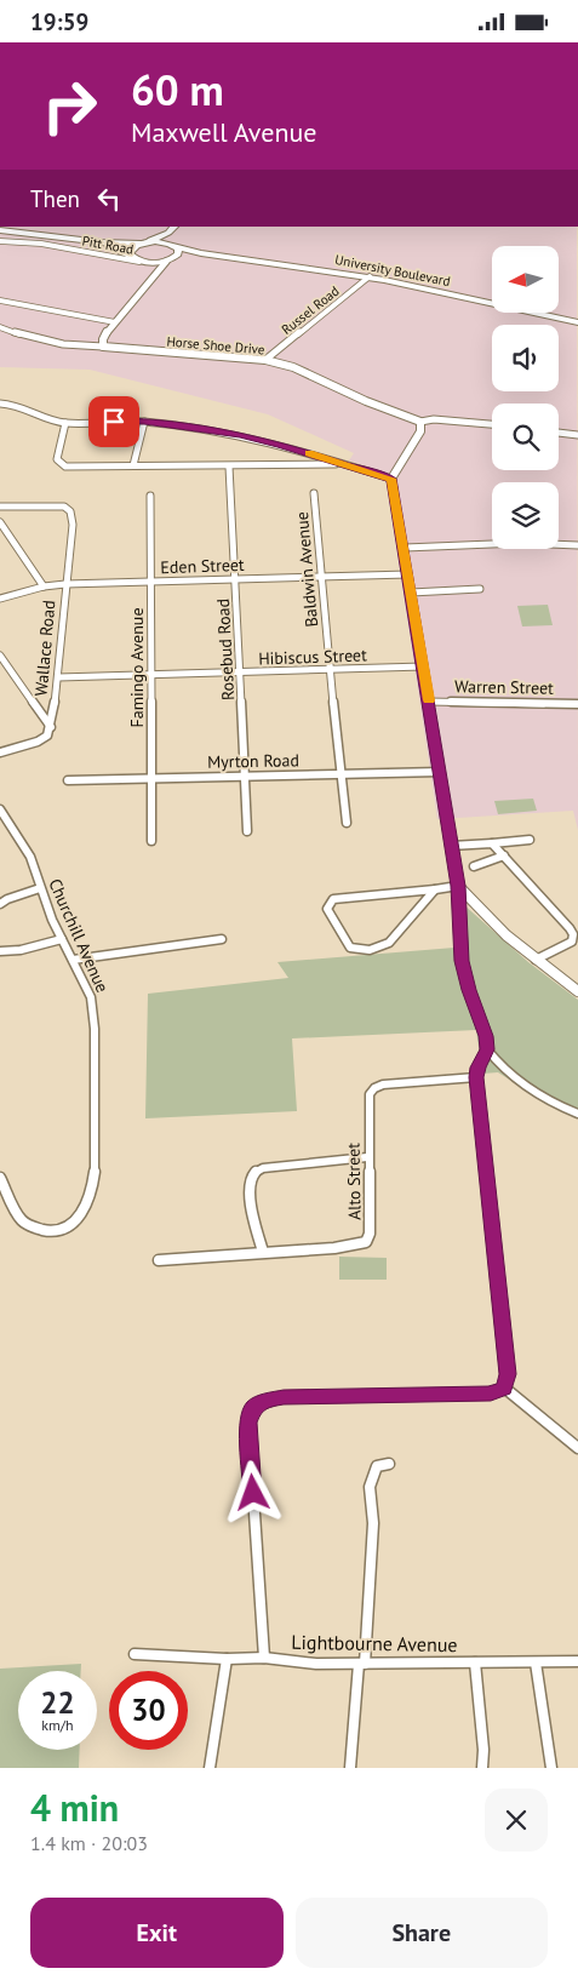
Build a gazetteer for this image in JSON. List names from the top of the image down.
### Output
{
  "streets": {
    "main road": ["University Boulevard"],
    "street": [
      "Pitt Road",
      "Russel Road",
      "Horse Shoe Drive",
      "Eden Street",
      "Baldwin Avenue",
      "Wallace Road",
      "Rosebud Road",
      "Hibiscus Street",
      "Famingo Avenue",
      "Warren Street",
      "Myrton Road",
      "Churchill Avenue",
      "Alto Street",
      "Lightbourne Avenue"
    ]
  },
  "crossings": [
    ["University Boulevard", "Russel Road"],
    ["Russel Road", "Horse Shoe Drive"],
    ["Eden Street", "Baldwin Avenue"],
    ["Eden Street", "Wallace Road"],
    ["Eden Street", "Rosebud Road"],
    ["Eden Street", "Famingo Avenue"],
    ["Baldwin Avenue", "Hibiscus Street"],
    ["Baldwin Avenue", "Myrton Road"],
    ["Wallace Road", "Hibiscus Street"],
    ["Rosebud Road", "Hibiscus Street"],
    ["Rosebud Road", "Myrton Road"],
    ["Hibiscus Street", "Famingo Avenue"],
    ["Famingo Avenue", "Myrton Road"]
  ],
  "north": "left",
  "page": {
    "status": "19:59",
    "turn": ["60 m", "Maxwell Avenue"],
    "then": "Then",
    "speed": "22 km/h",
    "limit": "30",
    "heading": ["4 min", "1.4 km · 20:03"],
    "buttons": ["Exit", "Share"]
  }
}
